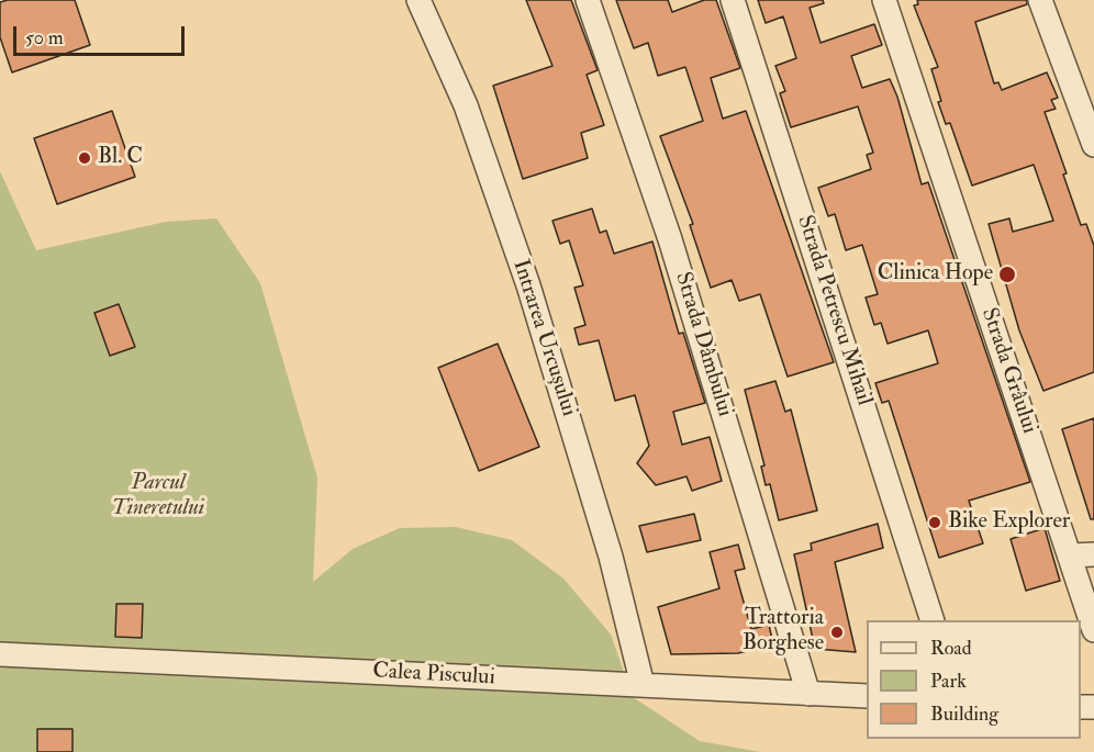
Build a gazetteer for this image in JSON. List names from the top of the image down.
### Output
{
  "streets": {
    "street": [
      "Strada Petrescu Mihail",
      "Intrarea Urcușului",
      "Strada Dâmbului",
      "Strada Grâului",
      "Calea Piscului"
    ]
  },
  "crossings": [
    ["Intrarea Urcușului", "Calea Piscului"],
    ["Strada Dâmbului", "Calea Piscului"]
  ],
  "parks": ["Parcul Tineretului"],
  "places": [
    "Bl. C",
    "Clinica Hope",
    "Bike Explorer",
    "Trattoria Borghese"
  ],
  "legend": ["Road", "Park", "Building"],
  "scale_bar": "50 m"
}
